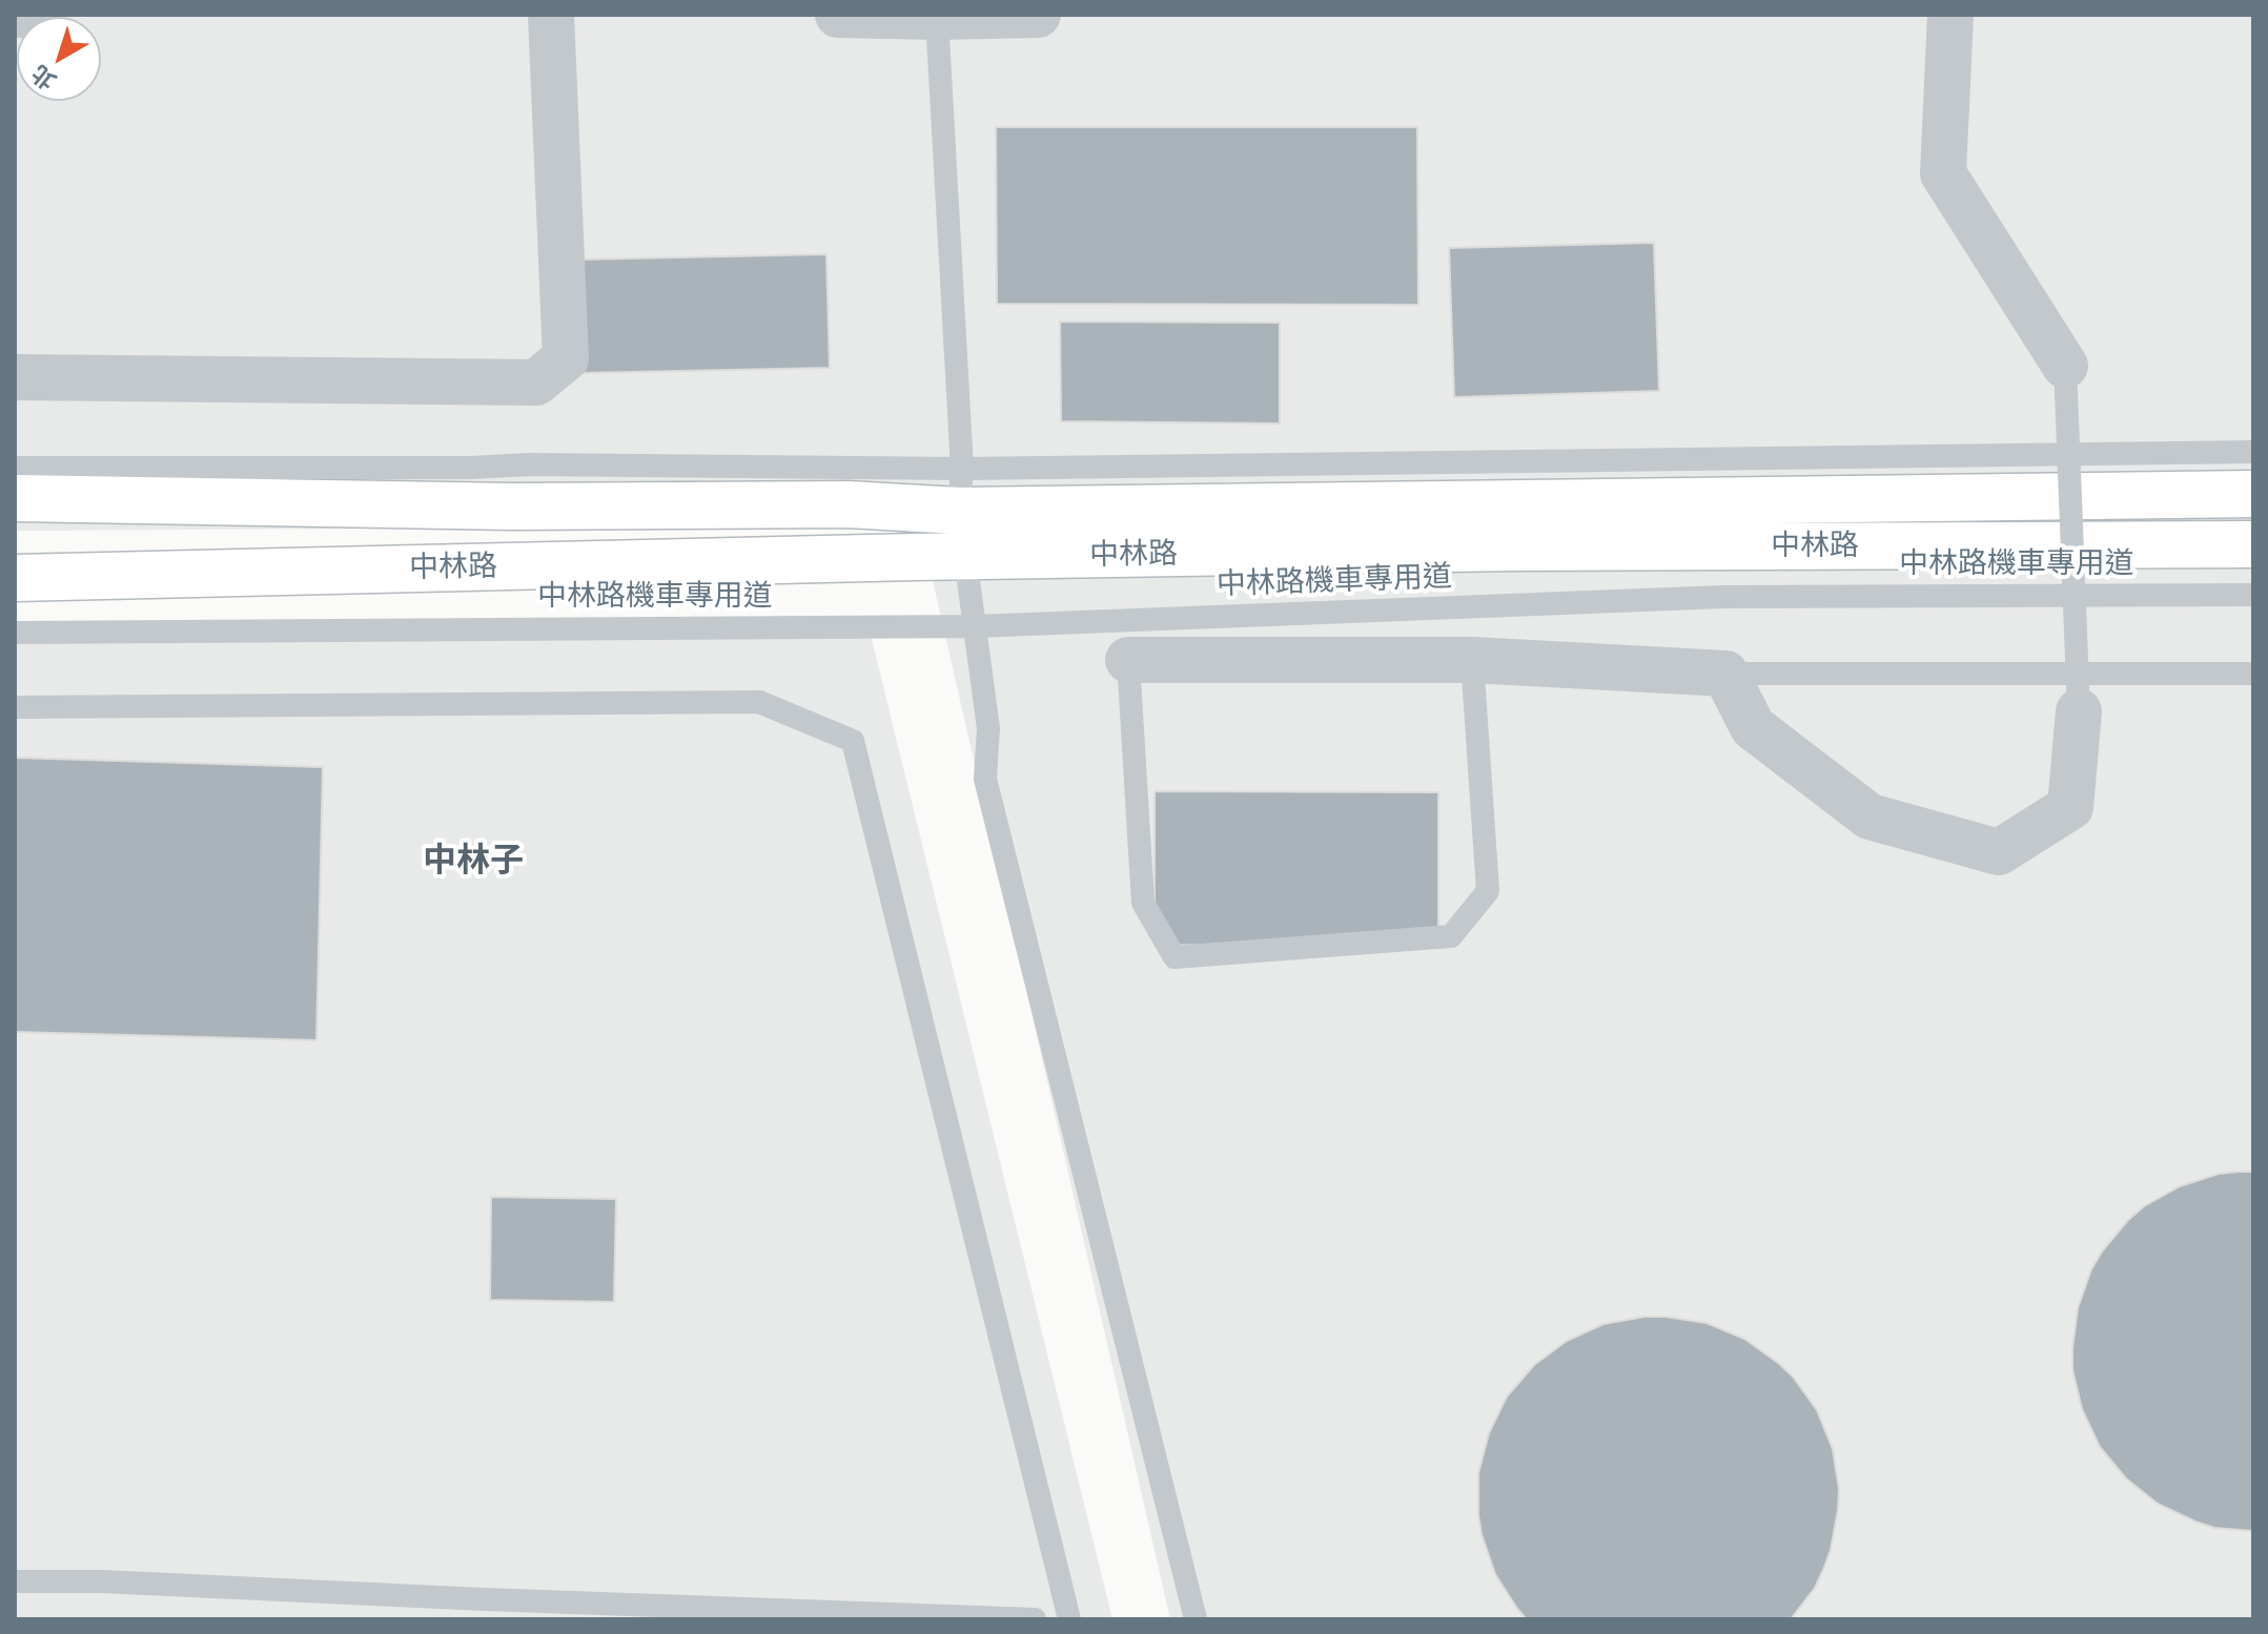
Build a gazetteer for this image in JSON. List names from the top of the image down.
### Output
{
  "streets": {
    "street": ["中林路"],
    "lane": ["中林路機車專用道"]
  },
  "districts": ["中林子"],
  "north": "bottom left"
}
